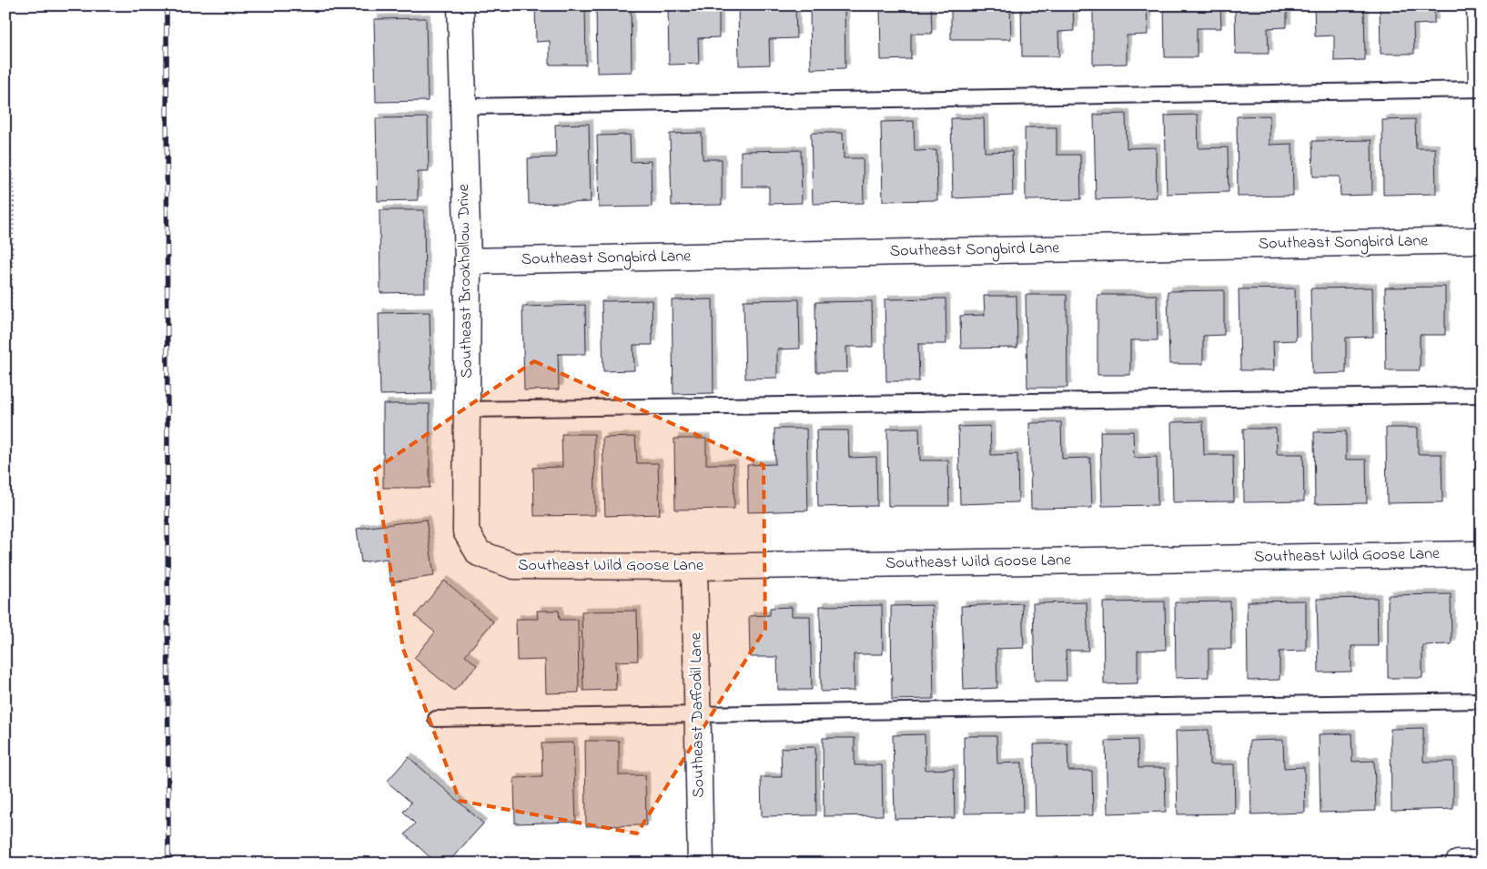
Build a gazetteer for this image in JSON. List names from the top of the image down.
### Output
{
  "streets": {
    "street": [
      "Southeast Songbird Lane",
      "Southeast Brookhollow Drive",
      "Southeast Wild Goose Lane",
      "Southeast Daffodil Lane"
    ]
  },
  "crossings": [
    ["Southeast Songbird Lane", "Southeast Brookhollow Drive"],
    ["Southeast Brookhollow Drive", "Southeast Wild Goose Lane"],
    ["Southeast Wild Goose Lane", "Southeast Daffodil Lane"]
  ]
}
